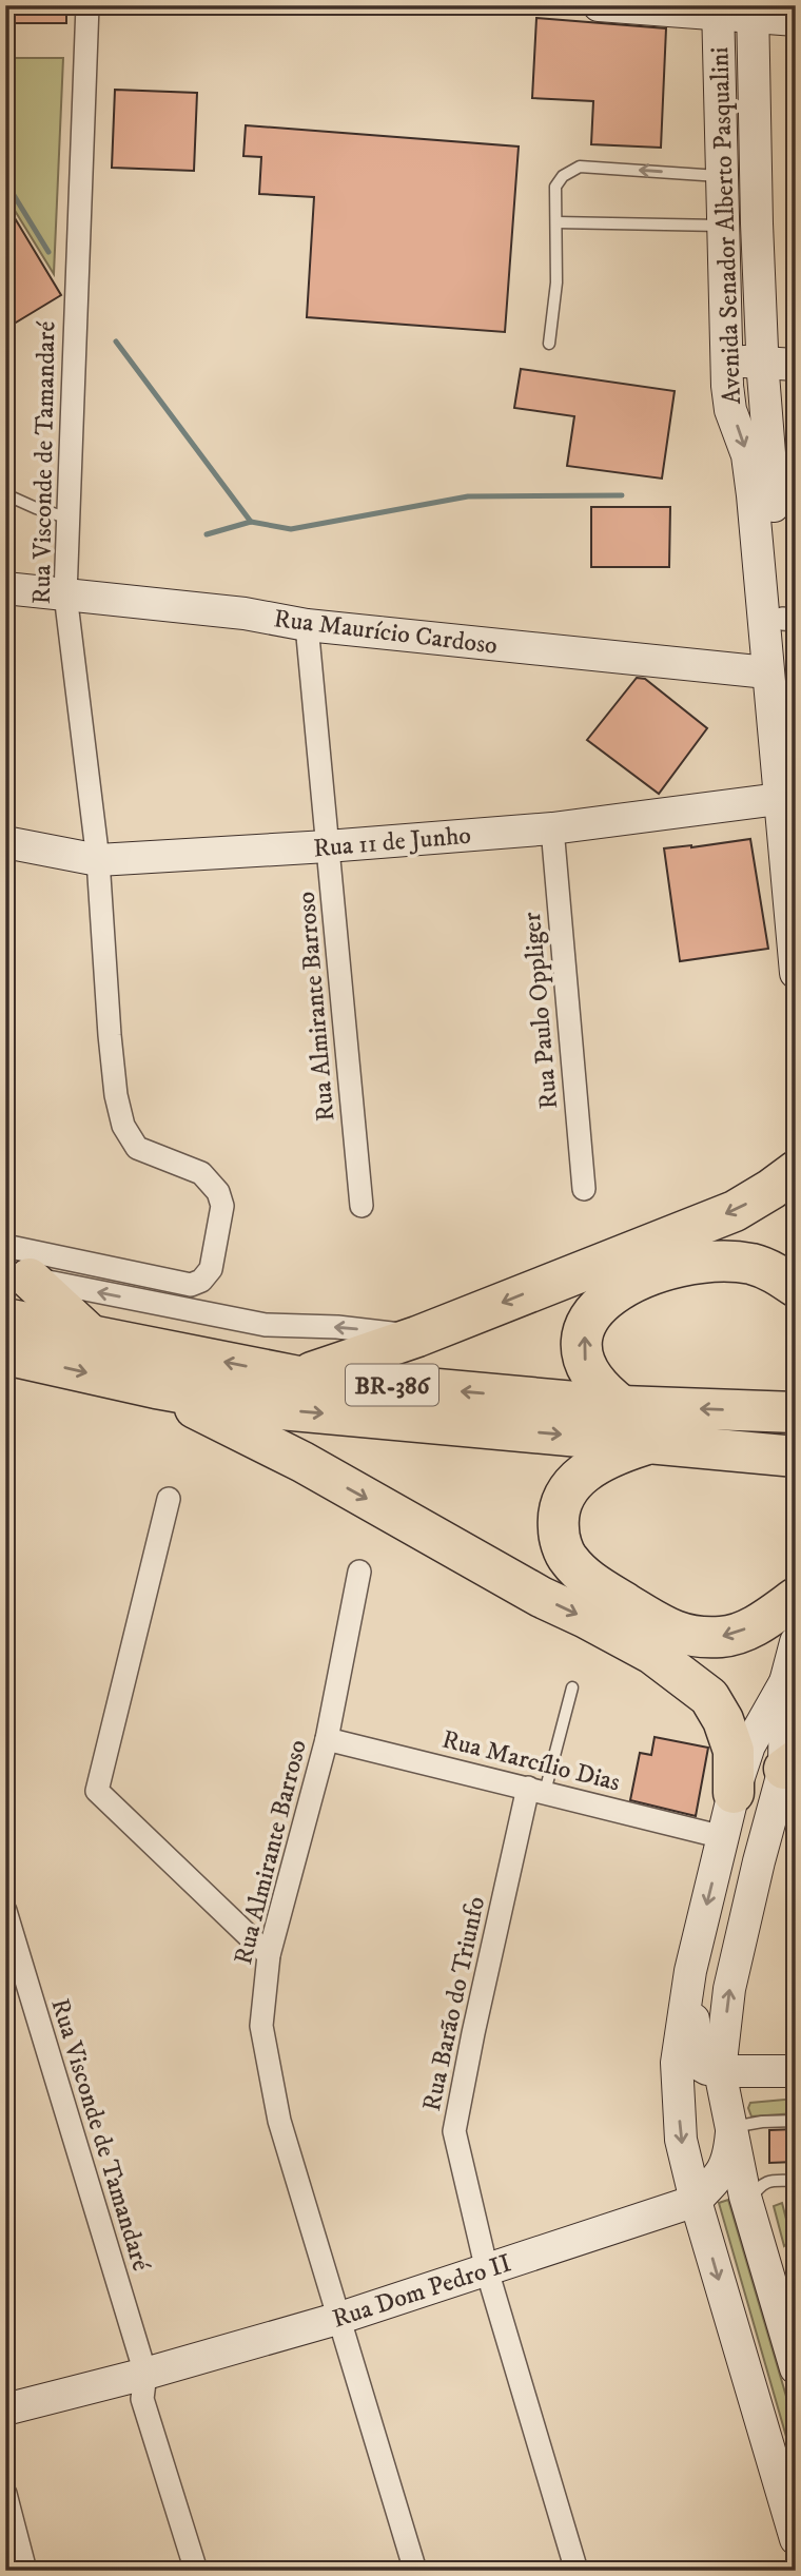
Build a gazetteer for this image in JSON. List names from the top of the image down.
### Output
{
  "streets": {
    "highway": ["BR-386"],
    "main road": [
      "Avenida Senador Alberto Pasqualini",
      "Rua Maurício Cardoso",
      "Rua 11 de Junho",
      "Rua Dom Pedro II"
    ],
    "street": [
      "Rua Visconde de Tamandaré",
      "Rua Almirante Barroso",
      "Rua Paulo Oppliger",
      "Rua Marcílio Dias",
      "Rua Barão do Triunfo"
    ]
  },
  "crossings": [
    ["Avenida Senador Alberto Pasqualini", "Rua Maurício Cardoso"],
    ["Avenida Senador Alberto Pasqualini", "Rua 11 de Junho"],
    ["Rua Visconde de Tamandaré", "Rua Maurício Cardoso"],
    ["Rua Visconde de Tamandaré", "Rua 11 de Junho"],
    ["Rua Visconde de Tamandaré", "Rua Dom Pedro II"],
    ["Rua Maurício Cardoso", "Rua Almirante Barroso"],
    ["Rua 11 de Junho", "Rua Almirante Barroso"],
    ["Rua 11 de Junho", "Rua Paulo Oppliger"],
    ["Rua Almirante Barroso", "Rua Marcílio Dias"],
    ["Rua Almirante Barroso", "Rua Dom Pedro II"],
    ["Rua Marcílio Dias", "Rua Barão do Triunfo"],
    ["Rua Barão do Triunfo", "Rua Dom Pedro II"]
  ]
}
